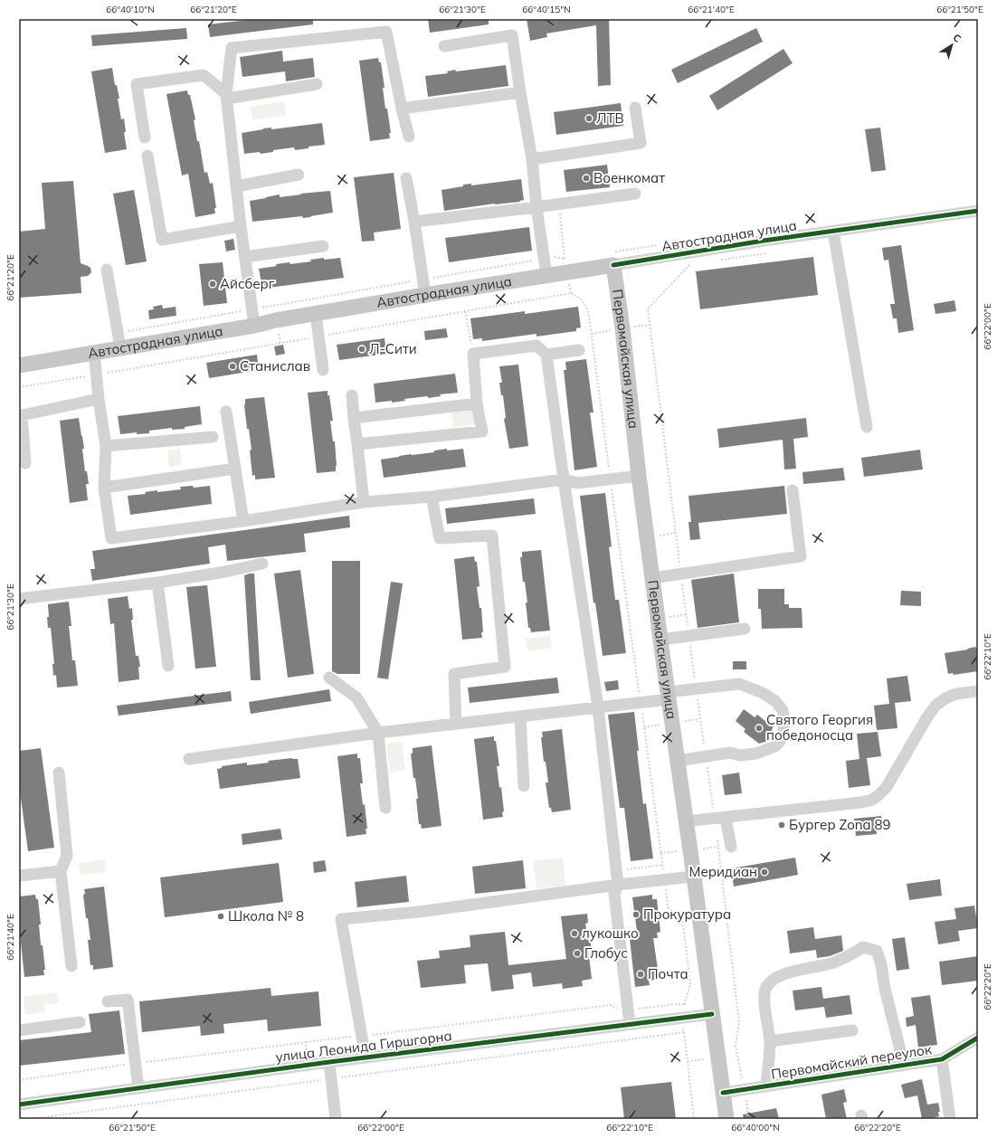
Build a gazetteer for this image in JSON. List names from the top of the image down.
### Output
{
  "streets": {
    "main road": ["Автострадная улица", "Первомайская улица"],
    "street": ["улица Леонида Гиршгорна", "Первомайский переулок"]
  },
  "crossings": [
    ["Автострадная улица", "Первомайская улица"],
    ["Первомайская улица", "улица Леонида Гиршгорна"],
    ["Первомайская улица", "Первомайский переулок"]
  ],
  "places": [
    "ЛТВ",
    "Военкомат",
    "Айсберг",
    "Л-Сити",
    "Станислав",
    "Святого Георгия победоносца",
    "Бургер Zona 89",
    "Меридиан",
    "Прокуратура",
    "Школа № 8",
    "лукошко",
    "Глобус",
    "Почта"
  ],
  "north": "top right",
  "coordinates": [
    "66°40'10\"N",
    "66°21'20\"E",
    "66°21'30\"E",
    "66°40'15\"N",
    "66°21'40\"E",
    "66°21'50\"E",
    "66°22'00\"E",
    "66°22'10\"E",
    "66°22'20\"E",
    "66°40'00\"N"
  ]
}
